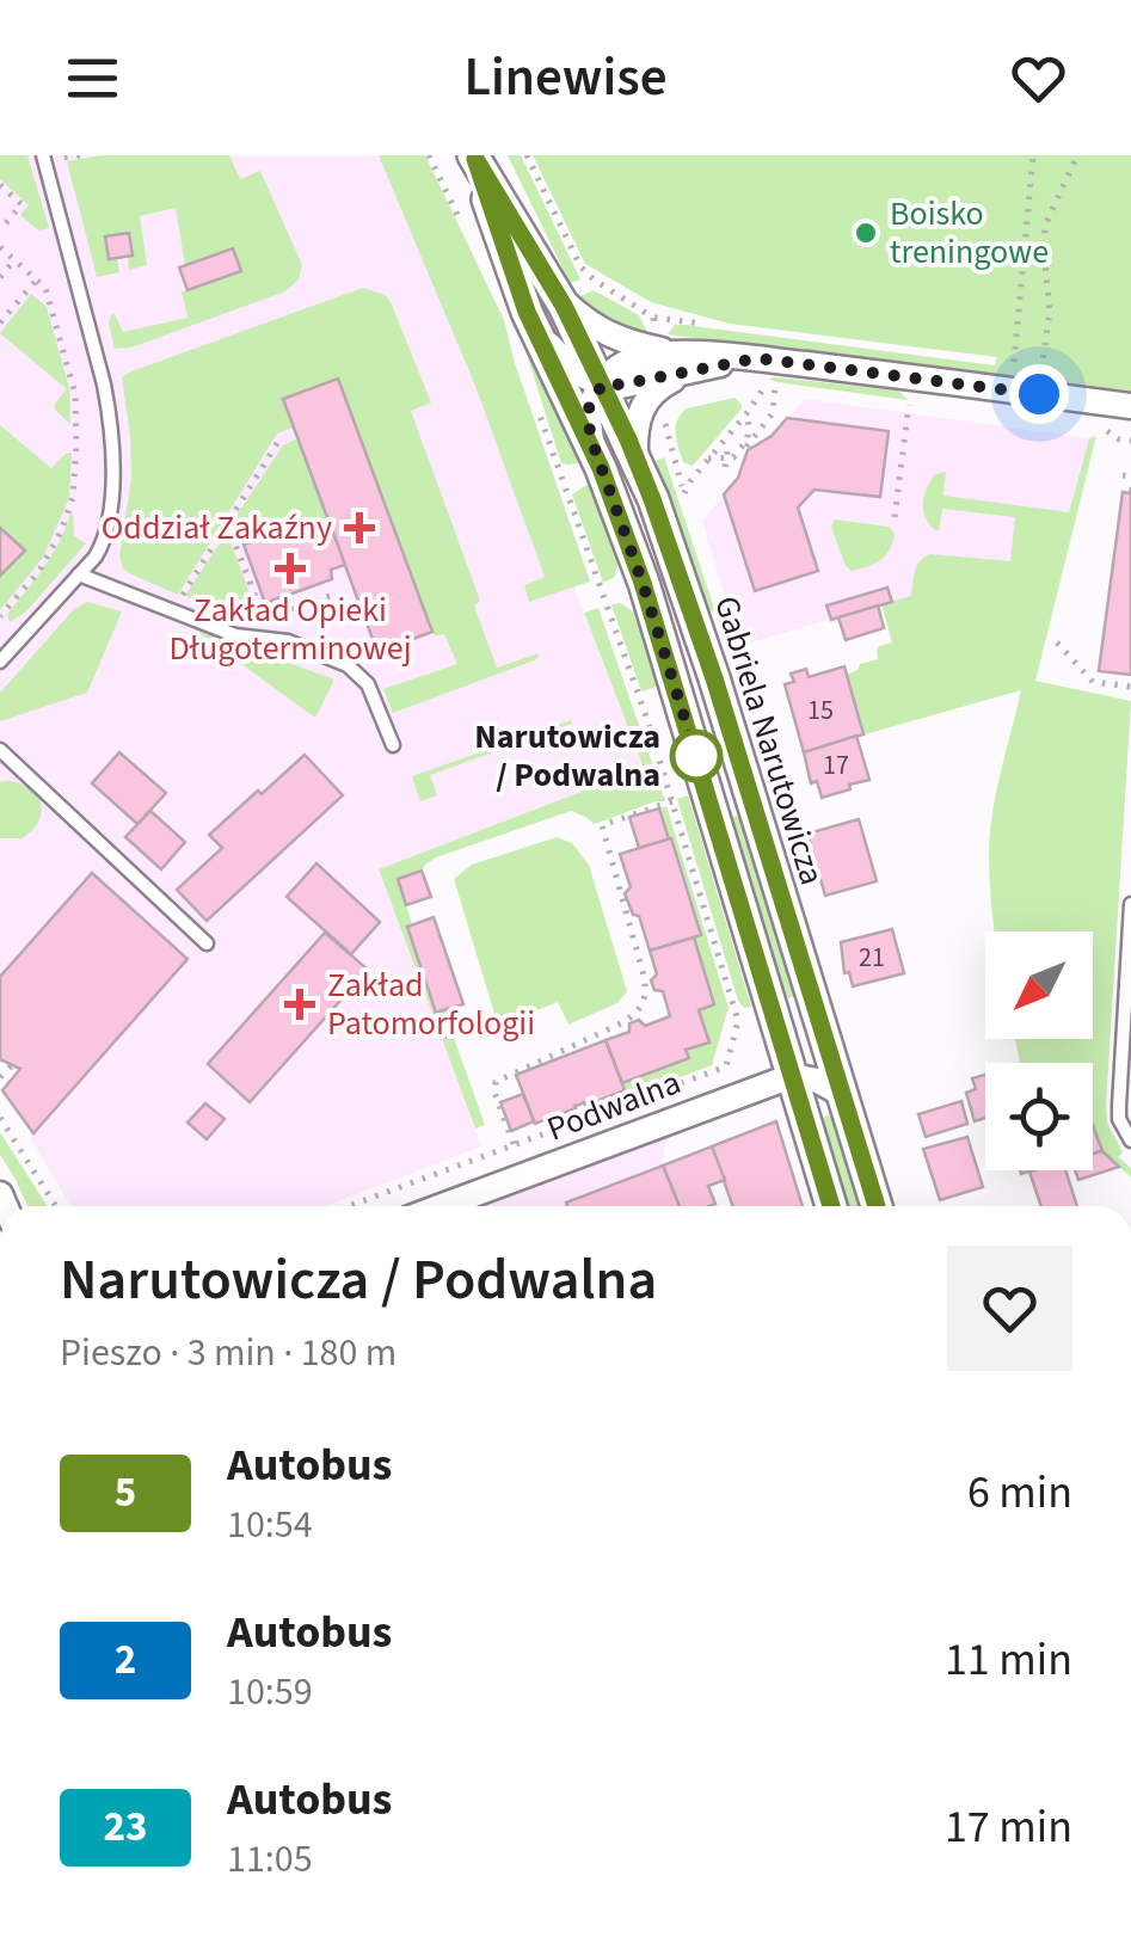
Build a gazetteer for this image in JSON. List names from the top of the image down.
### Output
{
  "streets": {
    "street": ["Gabriela Narutowicza", "Podwalna"]
  },
  "crossings": [
    ["Gabriela Narutowicza", "Podwalna"]
  ],
  "places": {
    "other": ["Boisko treningowe", "Narutowicza / Podwalna"],
    "health": ["Oddział Zakaźny", "Zakład Opieki Długoterminowej", "Zakład Patomorfologii"]
  },
  "lines": ["bus line 5"],
  "house_numbers": ["15", "17", "21"],
  "north": "bottom left",
  "page": {
    "header": "Linewise",
    "heading": ["Narutowicza / Podwalna", "Pieszo · 3 min · 180 m"],
    "list": [
      {
        "mark": "5",
        "name": "Autobus",
        "note": "10:54",
        "value": "6 min"
      },
      {
        "mark": "2",
        "name": "Autobus",
        "note": "10:59",
        "value": "11 min"
      },
      {
        "mark": "23",
        "name": "Autobus",
        "note": "11:05",
        "value": "17 min"
      }
    ]
  }
}
